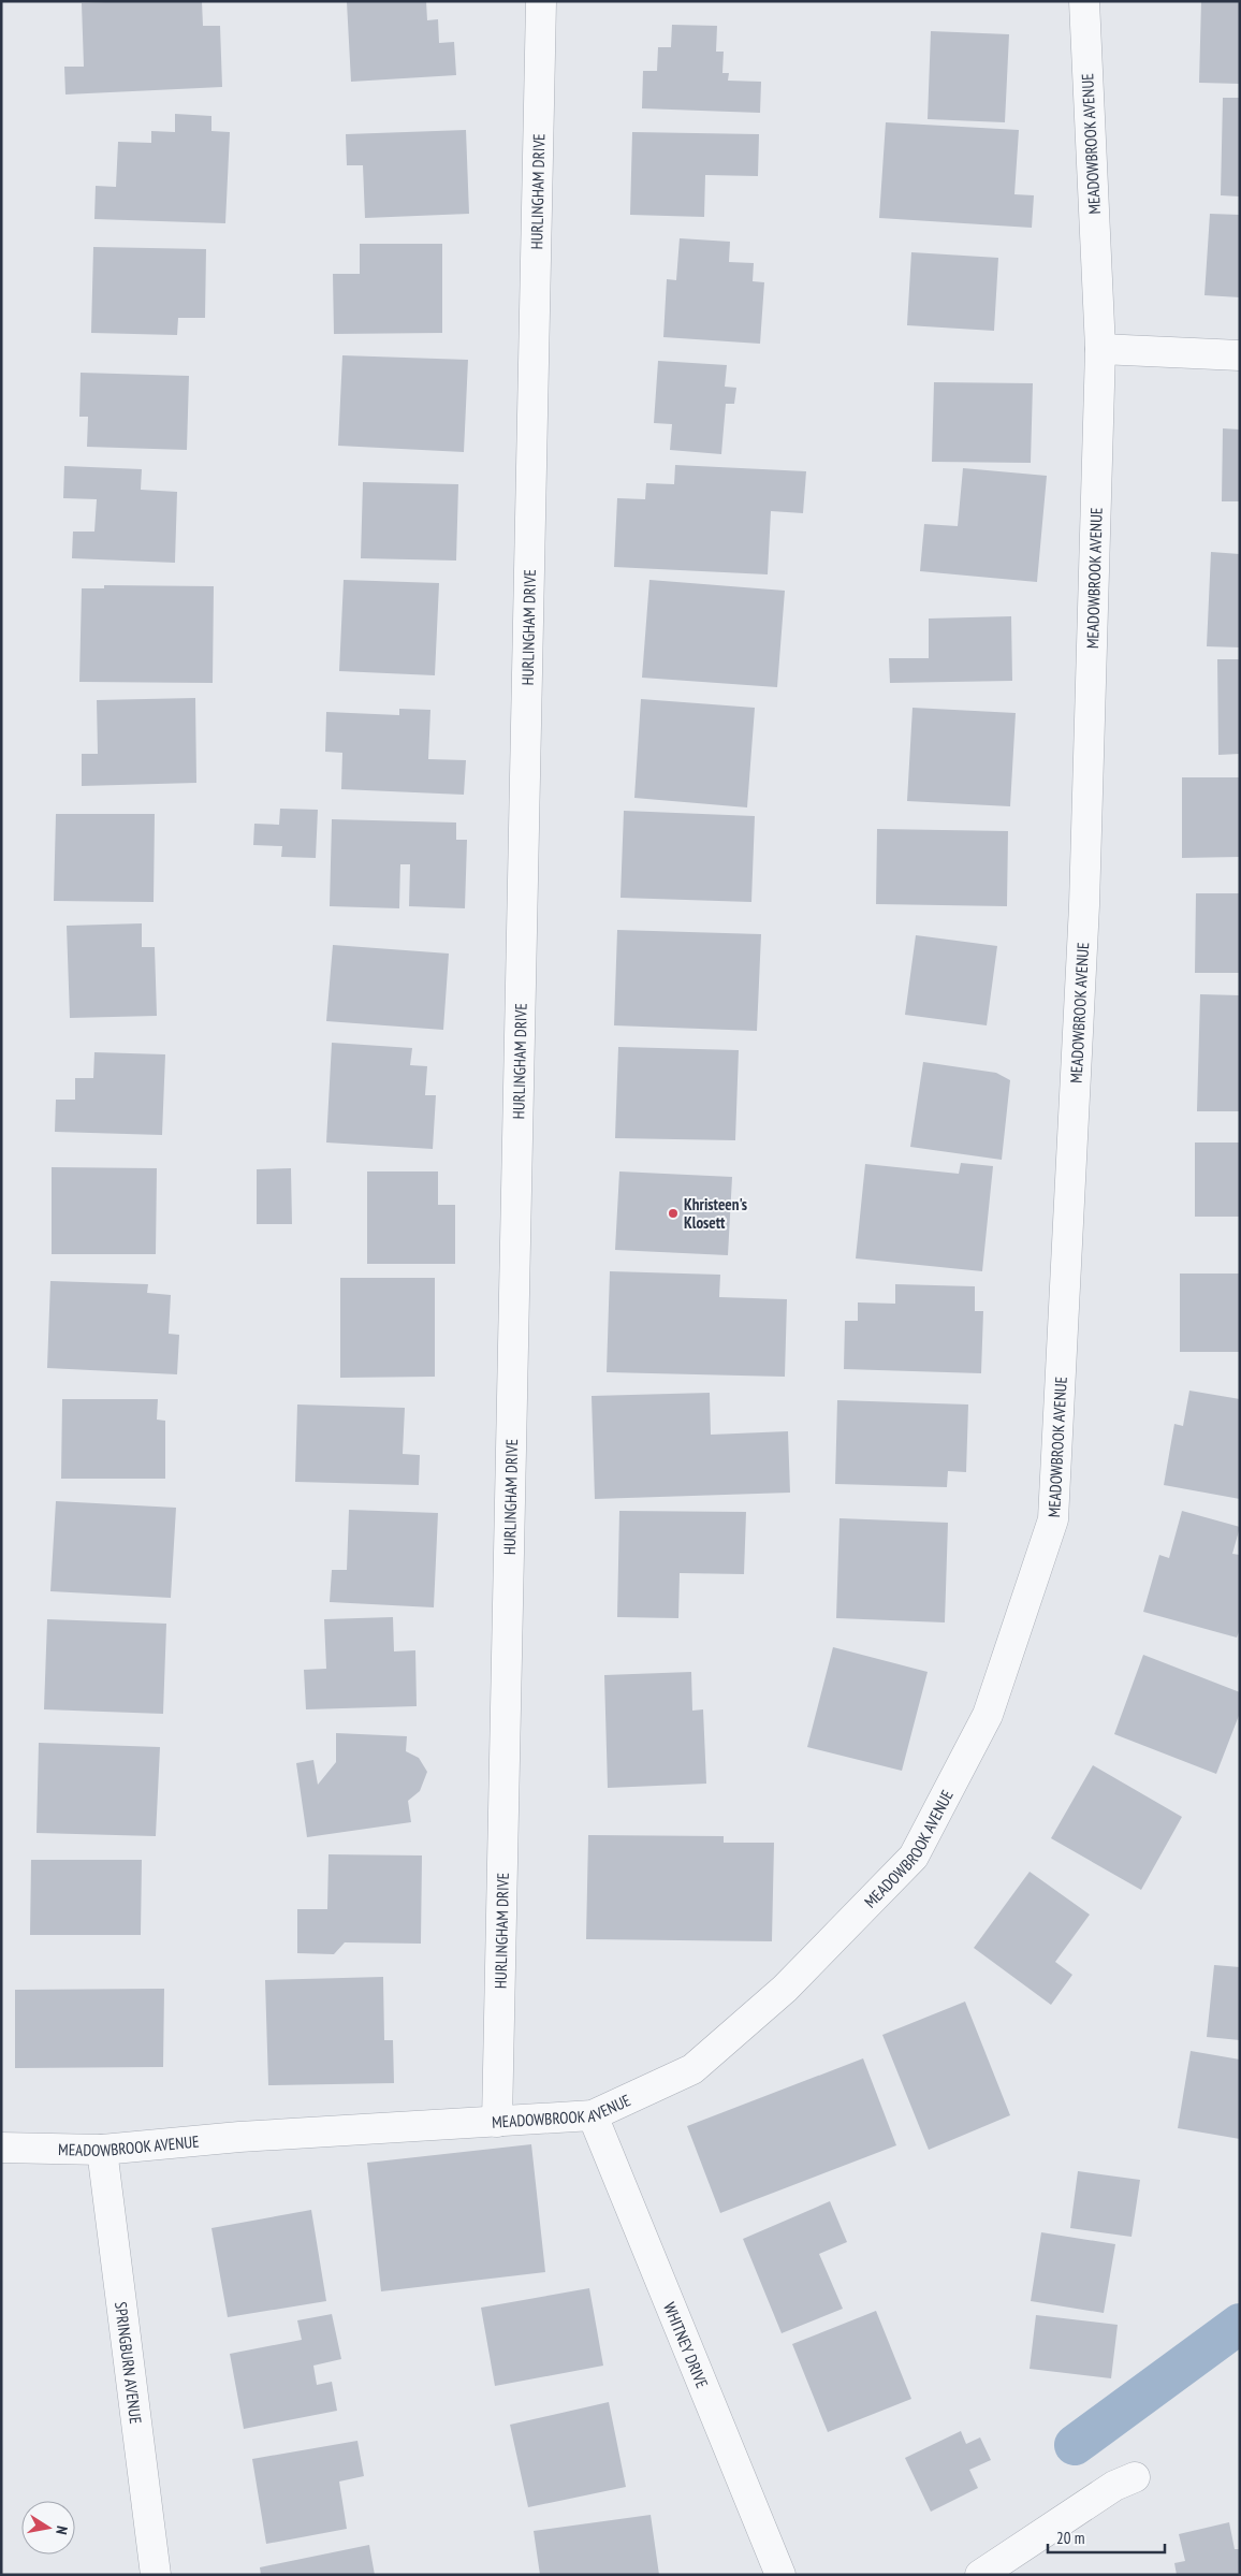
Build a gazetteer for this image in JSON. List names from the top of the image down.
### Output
{
  "streets": {
    "street": [
      "MEADOWBROOK AVENUE",
      "HURLINGHAM DRIVE",
      "WHITNEY DRIVE",
      "SPRINGBURN AVENUE"
    ]
  },
  "crossings": [
    ["MEADOWBROOK AVENUE", "HURLINGHAM DRIVE"],
    ["MEADOWBROOK AVENUE", "WHITNEY DRIVE"],
    ["MEADOWBROOK AVENUE", "SPRINGBURN AVENUE"]
  ],
  "places": ["Khristeen's Klosett"],
  "scale_bar": "20 m",
  "north": "right"
}
